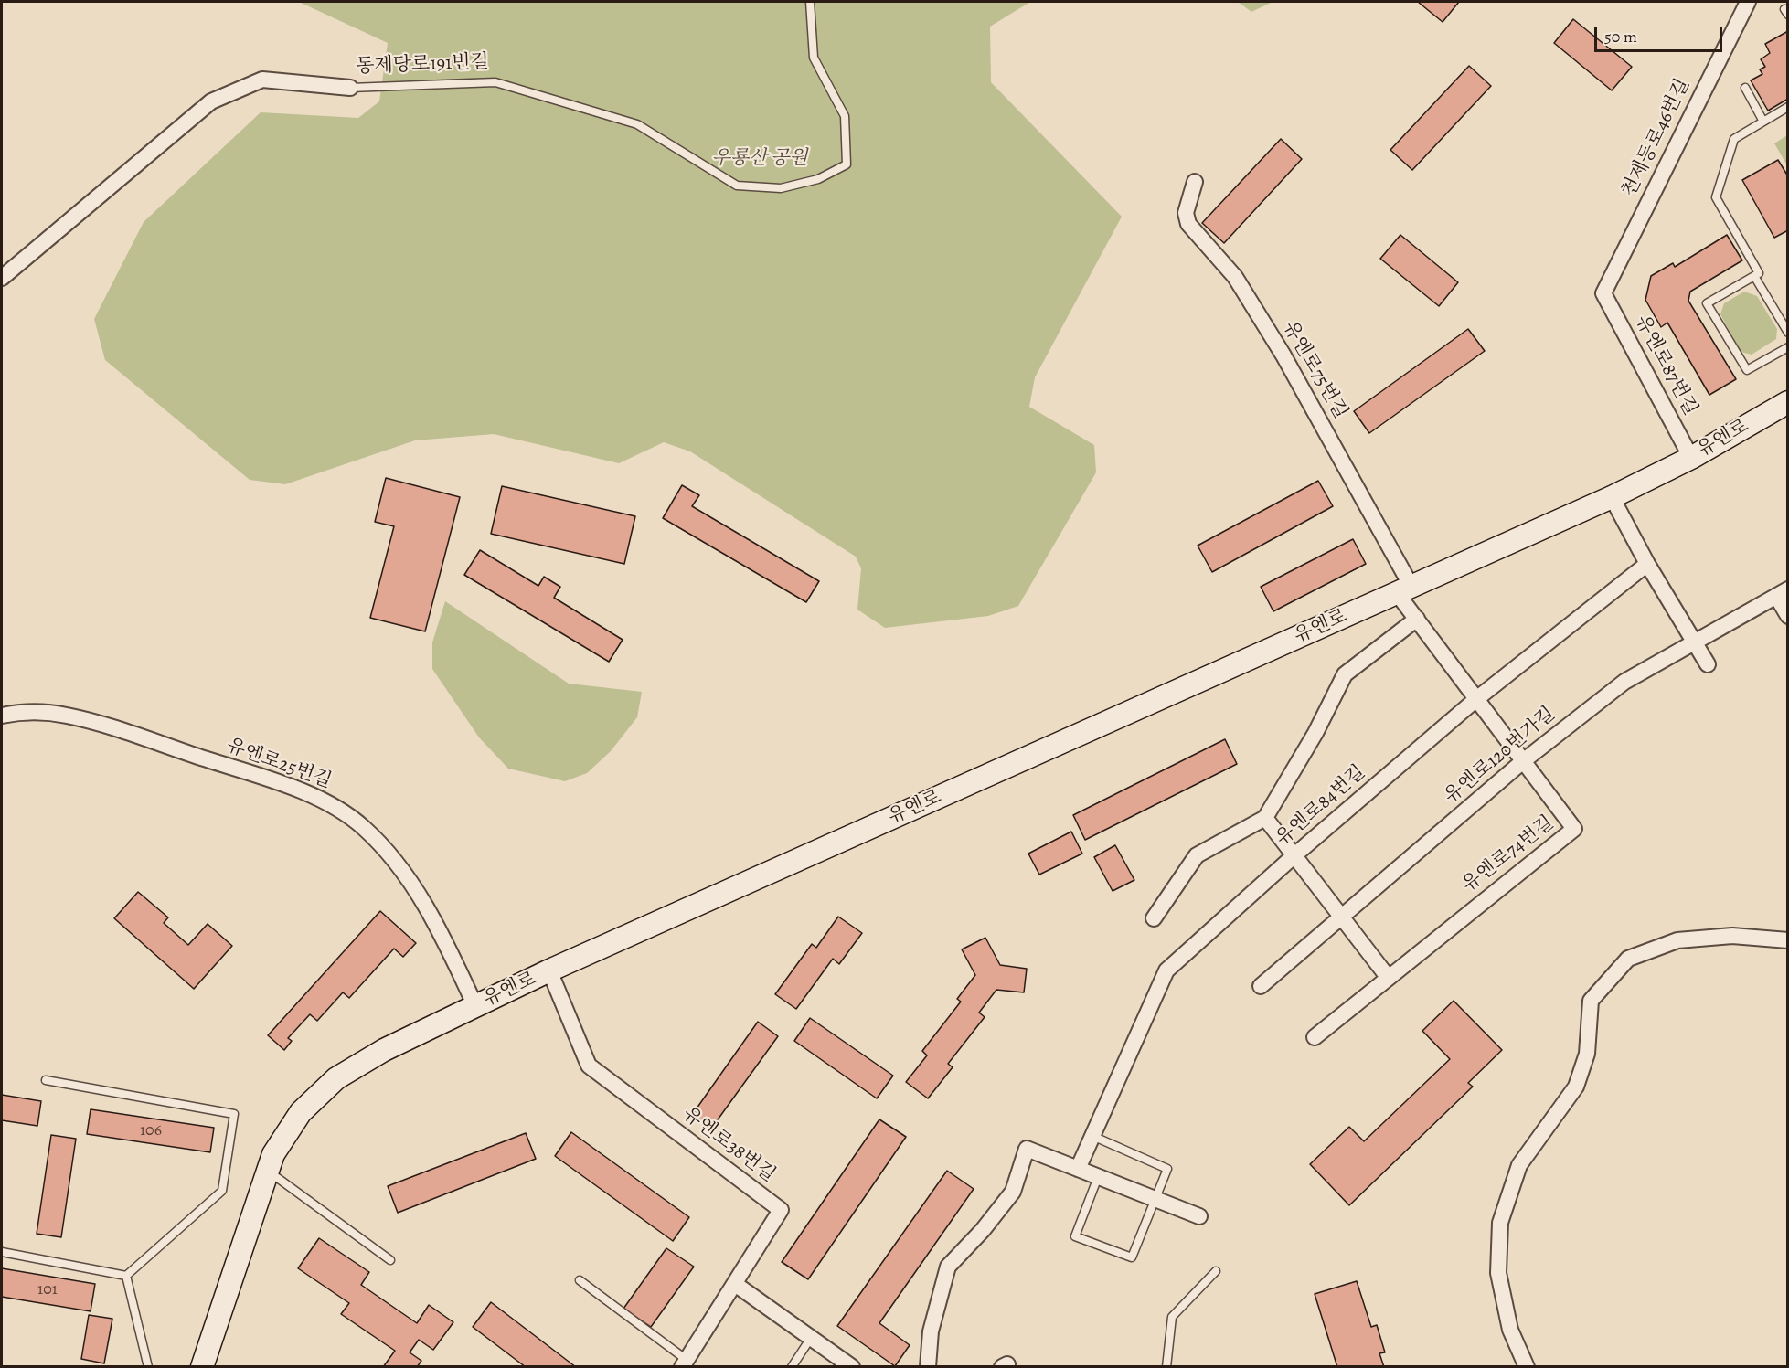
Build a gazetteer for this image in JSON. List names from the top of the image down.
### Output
{
  "streets": {
    "main road": ["유엔로"],
    "street": [
      "동제당로191번길",
      "천제등로46번길",
      "유엔로87번길",
      "유엔로75번길",
      "유엔로120번가길",
      "유엔로25번길",
      "유엔로84번길",
      "유엔로74번길",
      "유엔로38번길"
    ]
  },
  "crossings": [
    ["천제등로46번길", "유엔로87번길"],
    ["유엔로87번길", "유엔로"],
    ["유엔로75번길", "유엔로"],
    ["유엔로75번길", "유엔로74번길"],
    ["유엔로", "유엔로25번길"],
    ["유엔로", "유엔로74번길"],
    ["유엔로", "유엔로38번길"],
    ["유엔로120번가길", "유엔로74번길"],
    ["유엔로84번길", "유엔로74번길"]
  ],
  "parks": ["우룡산 공원"],
  "house_numbers": ["106", "101"],
  "scale_bar": "50 m"
}
